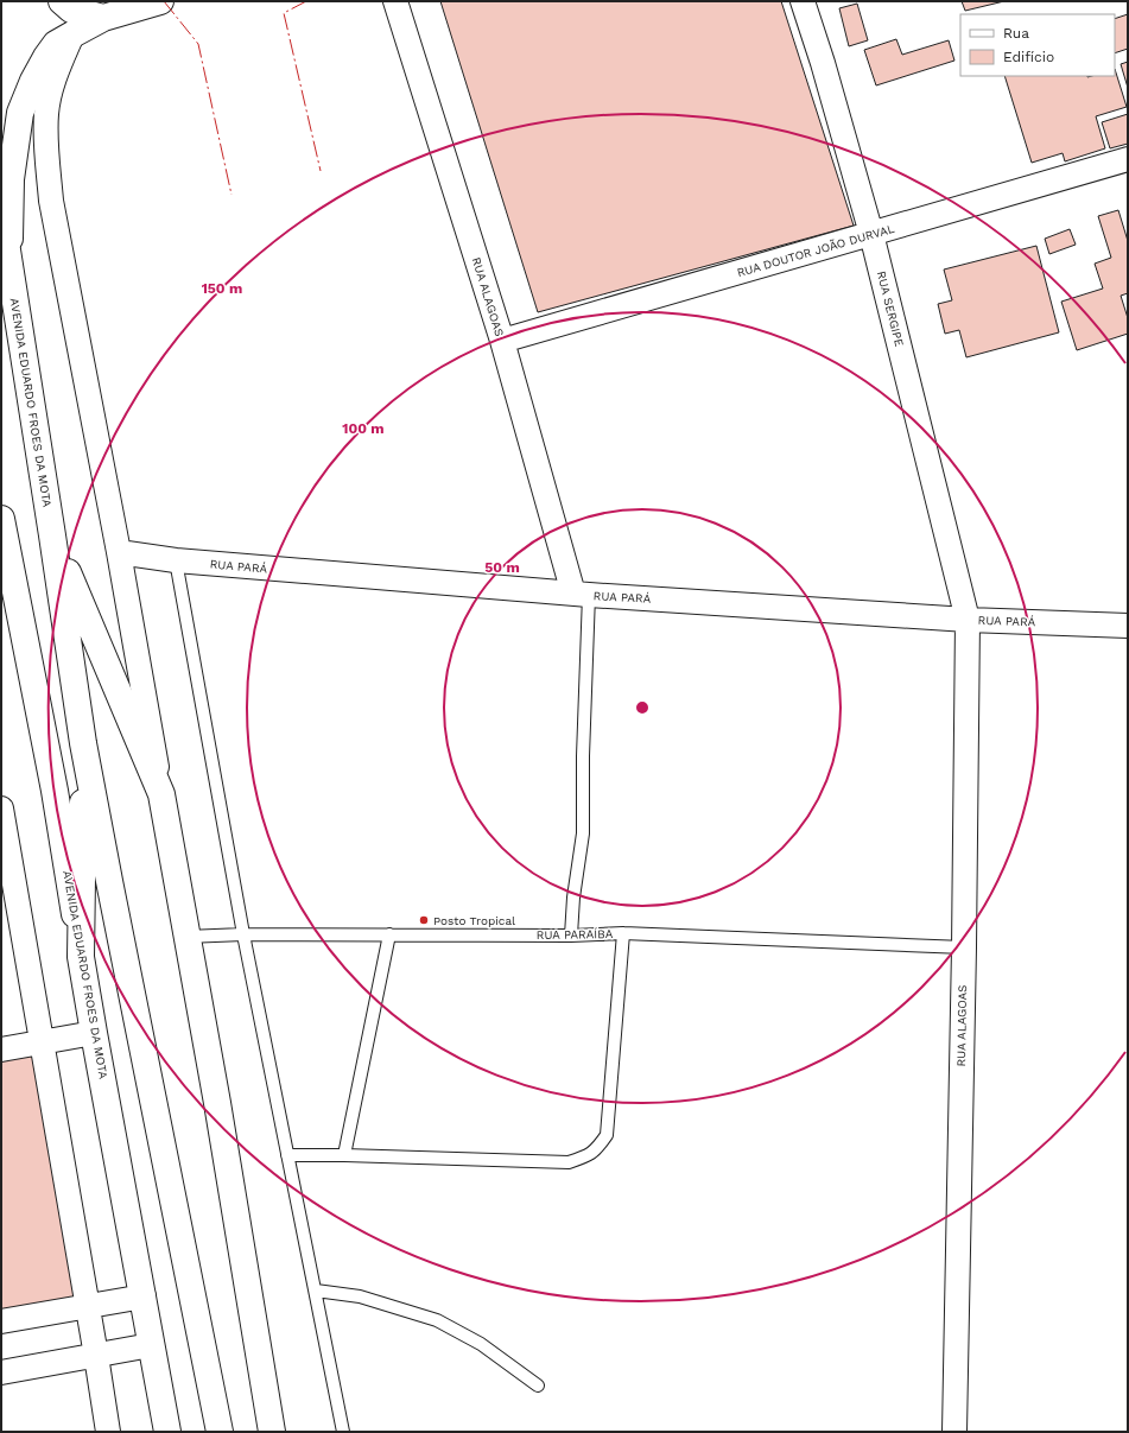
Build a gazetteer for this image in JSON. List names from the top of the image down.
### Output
{
  "streets": {
    "main road": ["AVENIDA EDUARDO FROES DA MOTA"],
    "street": [
      "RUA DOUTOR JOÃO DURVAL",
      "RUA ALAGOAS",
      "RUA SERGIPE",
      "RUA PARÁ"
    ],
    "lane": ["RUA PARAÍBA"]
  },
  "crossings": [
    ["RUA DOUTOR JOÃO DURVAL", "RUA ALAGOAS"],
    ["RUA DOUTOR JOÃO DURVAL", "RUA SERGIPE"],
    ["RUA ALAGOAS", "RUA SERGIPE"],
    ["RUA ALAGOAS", "RUA PARÁ"],
    ["RUA ALAGOAS", "RUA PARAÍBA"],
    ["RUA SERGIPE", "RUA PARÁ"],
    ["AVENIDA EDUARDO FROES DA MOTA", "RUA PARAÍBA"]
  ],
  "places": ["Posto Tropical"],
  "legend": ["Rua", "Edifício"],
  "rings": ["150 m", "100 m", "50 m"]
}
